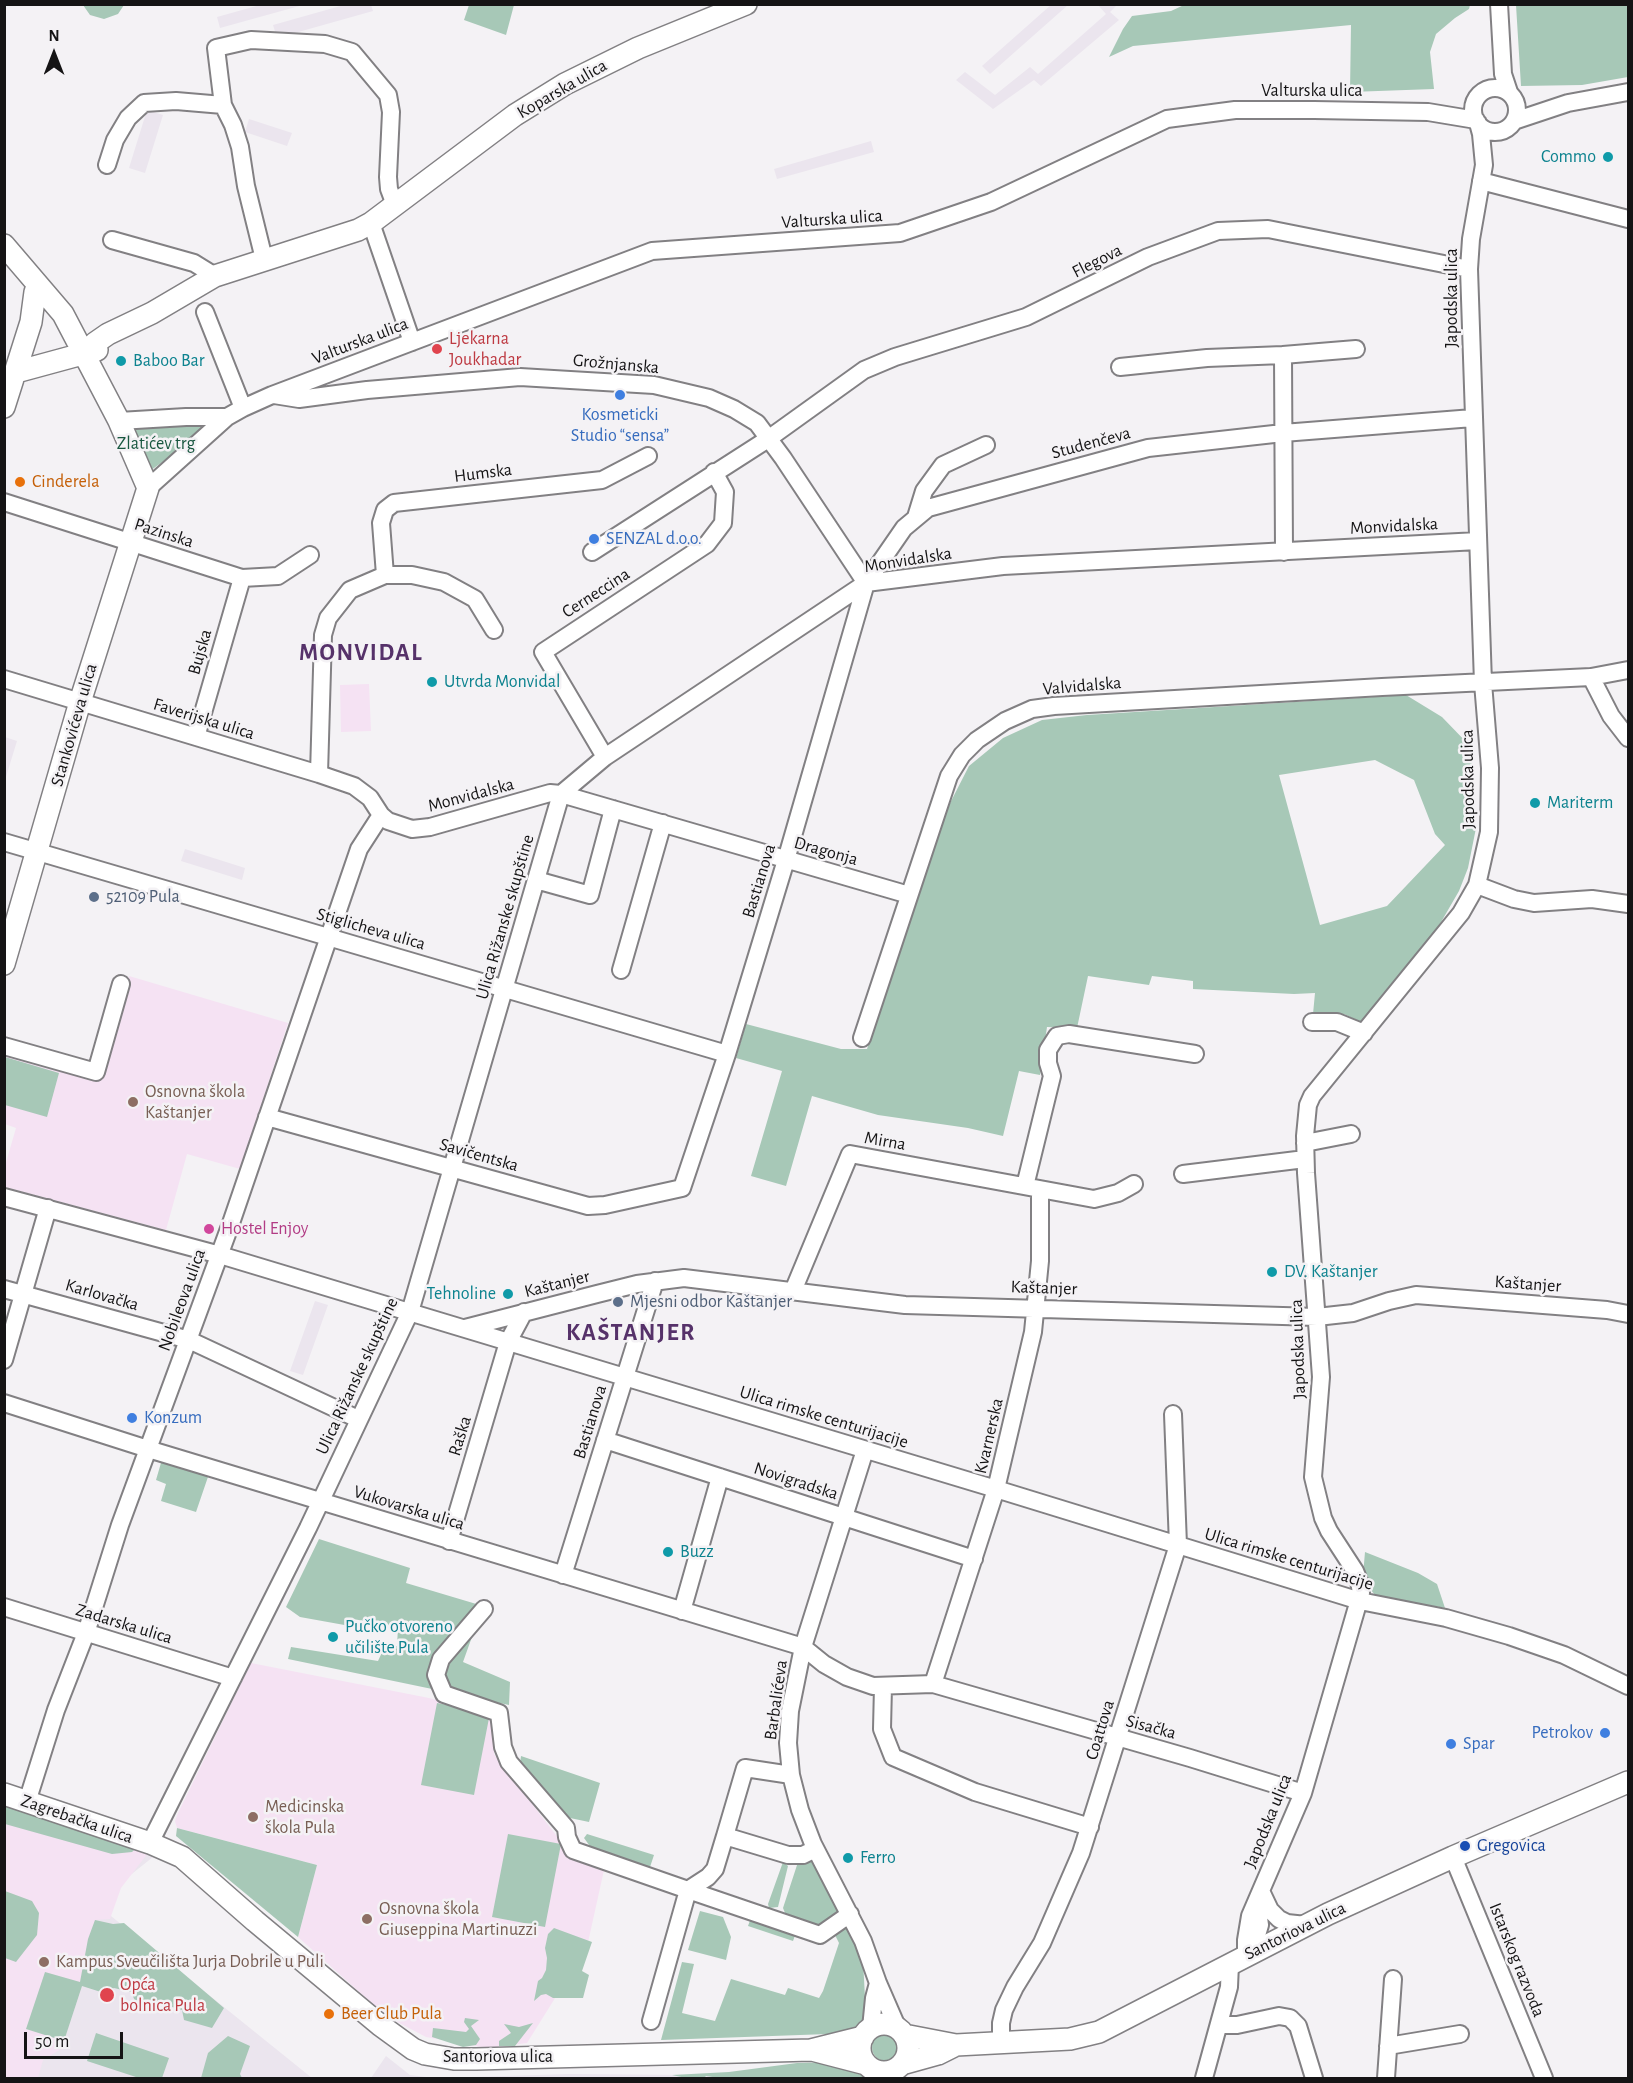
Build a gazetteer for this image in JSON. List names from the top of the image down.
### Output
{
  "streets": {
    "main road": [
      "Koparska ulica",
      "Stankovićeva ulica",
      "Zagrebačka ulica",
      "Santoriova ulica"
    ],
    "street": [
      "Valturska ulica",
      "Flegova",
      "Japodska ulica",
      "Grožnjanska",
      "Studenčeva",
      "Humska",
      "Monvidalska",
      "Pazinska",
      "Cerneccina",
      "Bujska",
      "Valvidalska",
      "Faverijska ulica",
      "Dragonja",
      "Bastianova",
      "Ulica Rižanske skupštine",
      "Stiglicheva ulica",
      "Mirna",
      "Savičentska",
      "Kaštanjer",
      "Karlovačka",
      "Nobileova ulica",
      "Ulica rimske centurijacije",
      "Raška",
      "Kvarnerska",
      "Novigradska",
      "Vukovarska ulica",
      "Zadarska ulica",
      "Barbalićeva",
      "Sisačka",
      "Coattova",
      "Istarskog razvoda"
    ]
  },
  "crossings": [
    ["Valturska ulica", "Japodska ulica"],
    ["Valturska ulica", "Grožnjanska"],
    ["Flegova", "Japodska ulica"],
    ["Flegova", "Grožnjanska"],
    ["Flegova", "Cerneccina"],
    ["Japodska ulica", "Studenčeva"],
    ["Japodska ulica", "Monvidalska"],
    ["Japodska ulica", "Valvidalska"],
    ["Japodska ulica", "Kaštanjer"],
    ["Japodska ulica", "Ulica rimske centurijacije"],
    ["Japodska ulica", "Sisačka"],
    ["Japodska ulica", "Santoriova ulica"],
    ["Grožnjanska", "Studenčeva"],
    ["Grožnjanska", "Monvidalska"],
    ["Grožnjanska", "Cerneccina"],
    ["Grožnjanska", "Bastianova"],
    ["Studenčeva", "Monvidalska"],
    ["Studenčeva", "Bastianova"],
    ["Monvidalska", "Cerneccina"],
    ["Monvidalska", "Faverijska ulica"],
    ["Monvidalska", "Dragonja"],
    ["Monvidalska", "Bastianova"],
    ["Monvidalska", "Ulica Rižanske skupštine"],
    ["Monvidalska", "Nobileova ulica"],
    ["Pazinska", "Bujska"],
    ["Pazinska", "Stankovićeva ulica"],
    ["Bujska", "Faverijska ulica"],
    ["Valvidalska", "Dragonja"],
    ["Faverijska ulica", "Stankovićeva ulica"],
    ["Faverijska ulica", "Nobileova ulica"],
    ["Stankovićeva ulica", "Stiglicheva ulica"],
    ["Dragonja", "Bastianova"],
    ["Dragonja", "Ulica Rižanske skupštine"],
    ["Bastianova", "Stiglicheva ulica"],
    ["Bastianova", "Savičentska"],
    ["Bastianova", "Kaštanjer"],
    ["Bastianova", "Ulica rimske centurijacije"],
    ["Bastianova", "Novigradska"],
    ["Bastianova", "Vukovarska ulica"],
    ["Ulica Rižanske skupštine", "Stiglicheva ulica"],
    ["Ulica Rižanske skupštine", "Savičentska"],
    ["Ulica Rižanske skupštine", "Karlovačka"],
    ["Ulica Rižanske skupštine", "Ulica rimske centurijacije"],
    ["Ulica Rižanske skupštine", "Vukovarska ulica"],
    ["Ulica Rižanske skupštine", "Zadarska ulica"],
    ["Ulica Rižanske skupštine", "Zagrebačka ulica"],
    ["Ulica Rižanske skupštine", "Santoriova ulica"],
    ["Stiglicheva ulica", "Nobileova ulica"],
    ["Mirna", "Kaštanjer"],
    ["Mirna", "Kvarnerska"],
    ["Savičentska", "Nobileova ulica"],
    ["Kaštanjer", "Ulica rimske centurijacije"],
    ["Kaštanjer", "Raška"],
    ["Kaštanjer", "Kvarnerska"],
    ["Karlovačka", "Nobileova ulica"],
    ["Nobileova ulica", "Ulica rimske centurijacije"],
    ["Nobileova ulica", "Vukovarska ulica"],
    ["Nobileova ulica", "Zadarska ulica"],
    ["Nobileova ulica", "Zagrebačka ulica"],
    ["Ulica rimske centurijacije", "Raška"],
    ["Ulica rimske centurijacije", "Kvarnerska"],
    ["Ulica rimske centurijacije", "Barbalićeva"],
    ["Ulica rimske centurijacije", "Coattova"],
    ["Raška", "Vukovarska ulica"],
    ["Kvarnerska", "Novigradska"],
    ["Kvarnerska", "Sisačka"],
    ["Novigradska", "Barbalićeva"],
    ["Vukovarska ulica", "Barbalićeva"],
    ["Vukovarska ulica", "Sisačka"],
    ["Barbalićeva", "Sisačka"],
    ["Barbalićeva", "Santoriova ulica"],
    ["Sisačka", "Coattova"],
    ["Coattova", "Santoriova ulica"],
    ["Zagrebačka ulica", "Santoriova ulica"],
    ["Santoriova ulica", "Istarskog razvoda"]
  ],
  "districts": ["MONVIDAL", "KAŠTANJER"],
  "parks": ["Zlatićev trg"],
  "places": [
    "Commo",
    "Ljekarna Joukhadar",
    "Baboo Bar",
    "Kosmeticki Studio “sensa”",
    "Cinderela",
    "SENZAL d.o.o.",
    "Utvrda Monvidal",
    "Mariterm",
    "52109 Pula",
    "Osnovna škola Kaštanjer",
    "Hostel Enjoy",
    "DV. Kaštanjer",
    "Tehnoline",
    "Mjesni odbor Kaštanjer",
    "Konzum",
    "Buzz",
    "Pučko otvoreno učilište Pula",
    "Petrokov",
    "Spar",
    "Medicinska škola Pula",
    "Gregovica",
    "Ferro",
    "Osnovna škola Giuseppina Martinuzzi",
    "Kampus Sveučilišta Jurja Dobrile u Puli",
    "Opća bolnica Pula",
    "Beer Club Pula"
  ],
  "scale_bar": "50 m",
  "north": "top"
}
